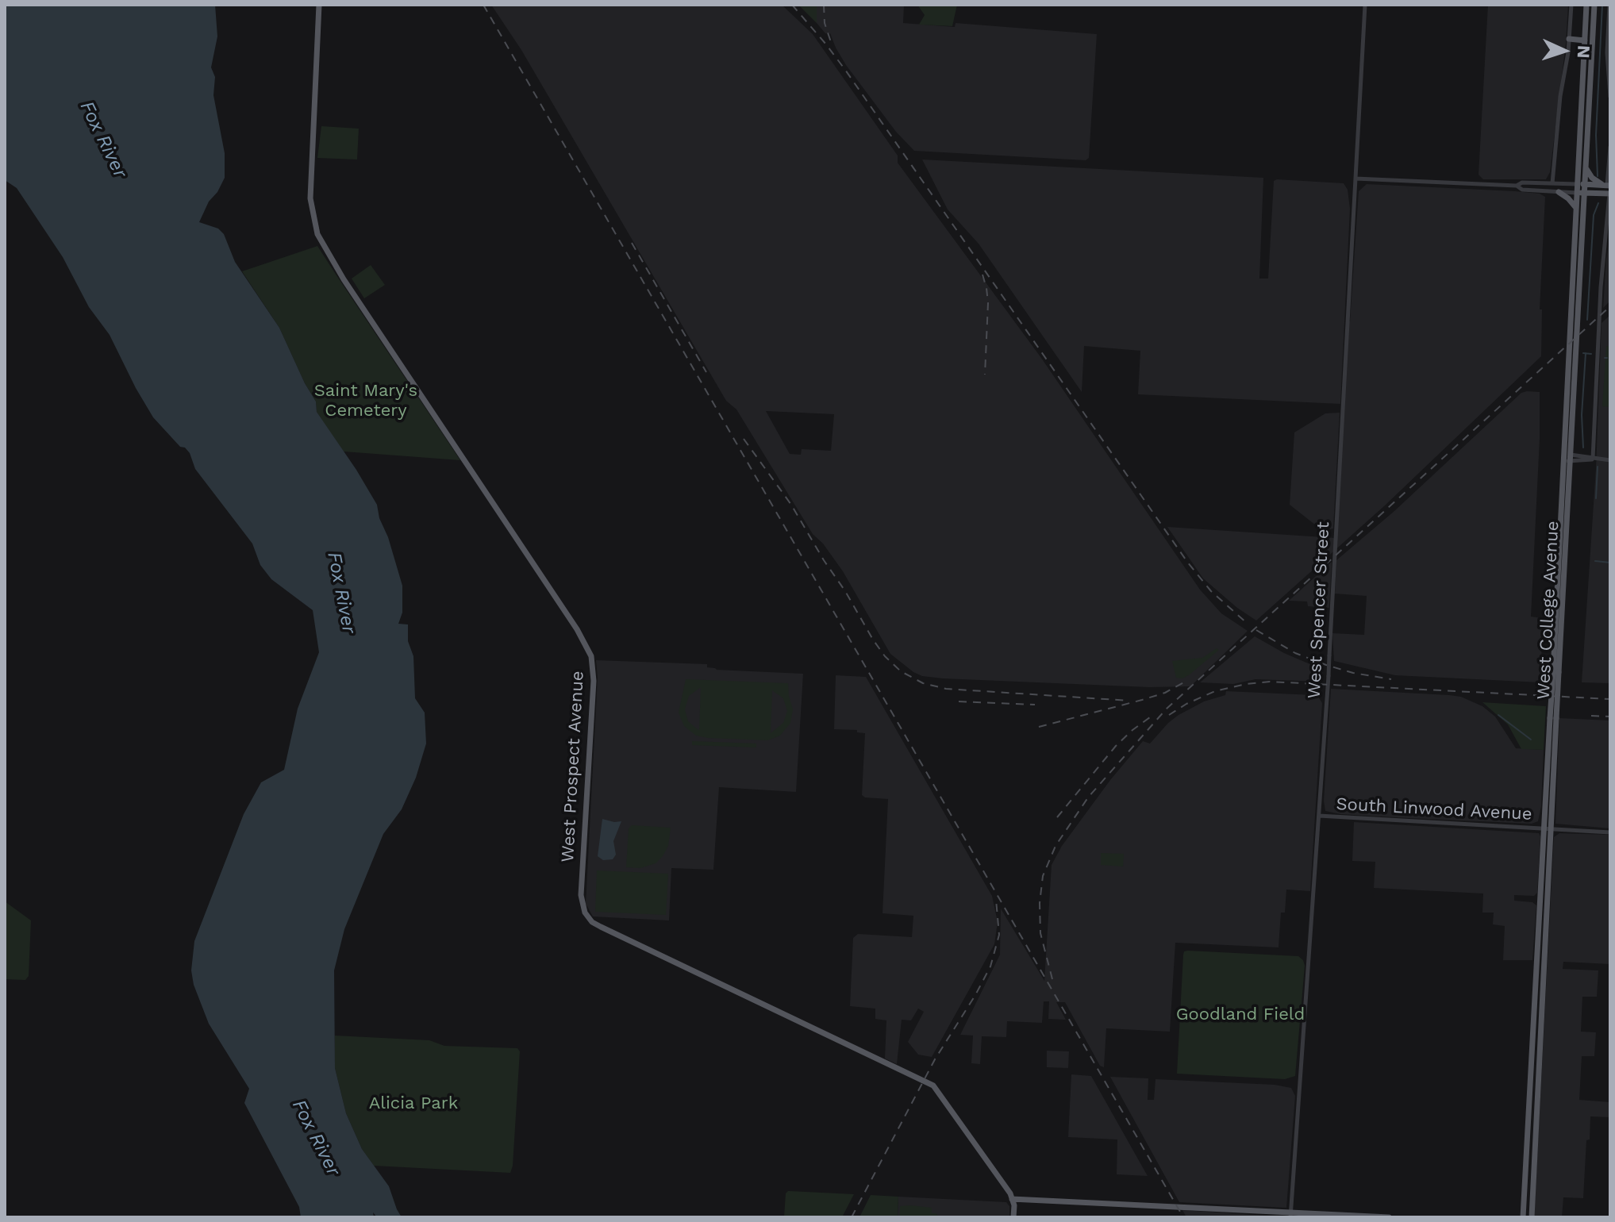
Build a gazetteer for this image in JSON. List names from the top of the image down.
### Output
{
  "streets": {
    "main road": ["West College Avenue", "West Prospect Avenue"],
    "street": ["West Spencer Street", "South Linwood Avenue"]
  },
  "crossings": [
    ["West Spencer Street", "South Linwood Avenue"],
    ["West College Avenue", "South Linwood Avenue"]
  ],
  "water": ["Fox River"],
  "parks": ["Saint Mary's Cemetery", "Goodland Field", "Alicia Park"],
  "north": "right"
}
